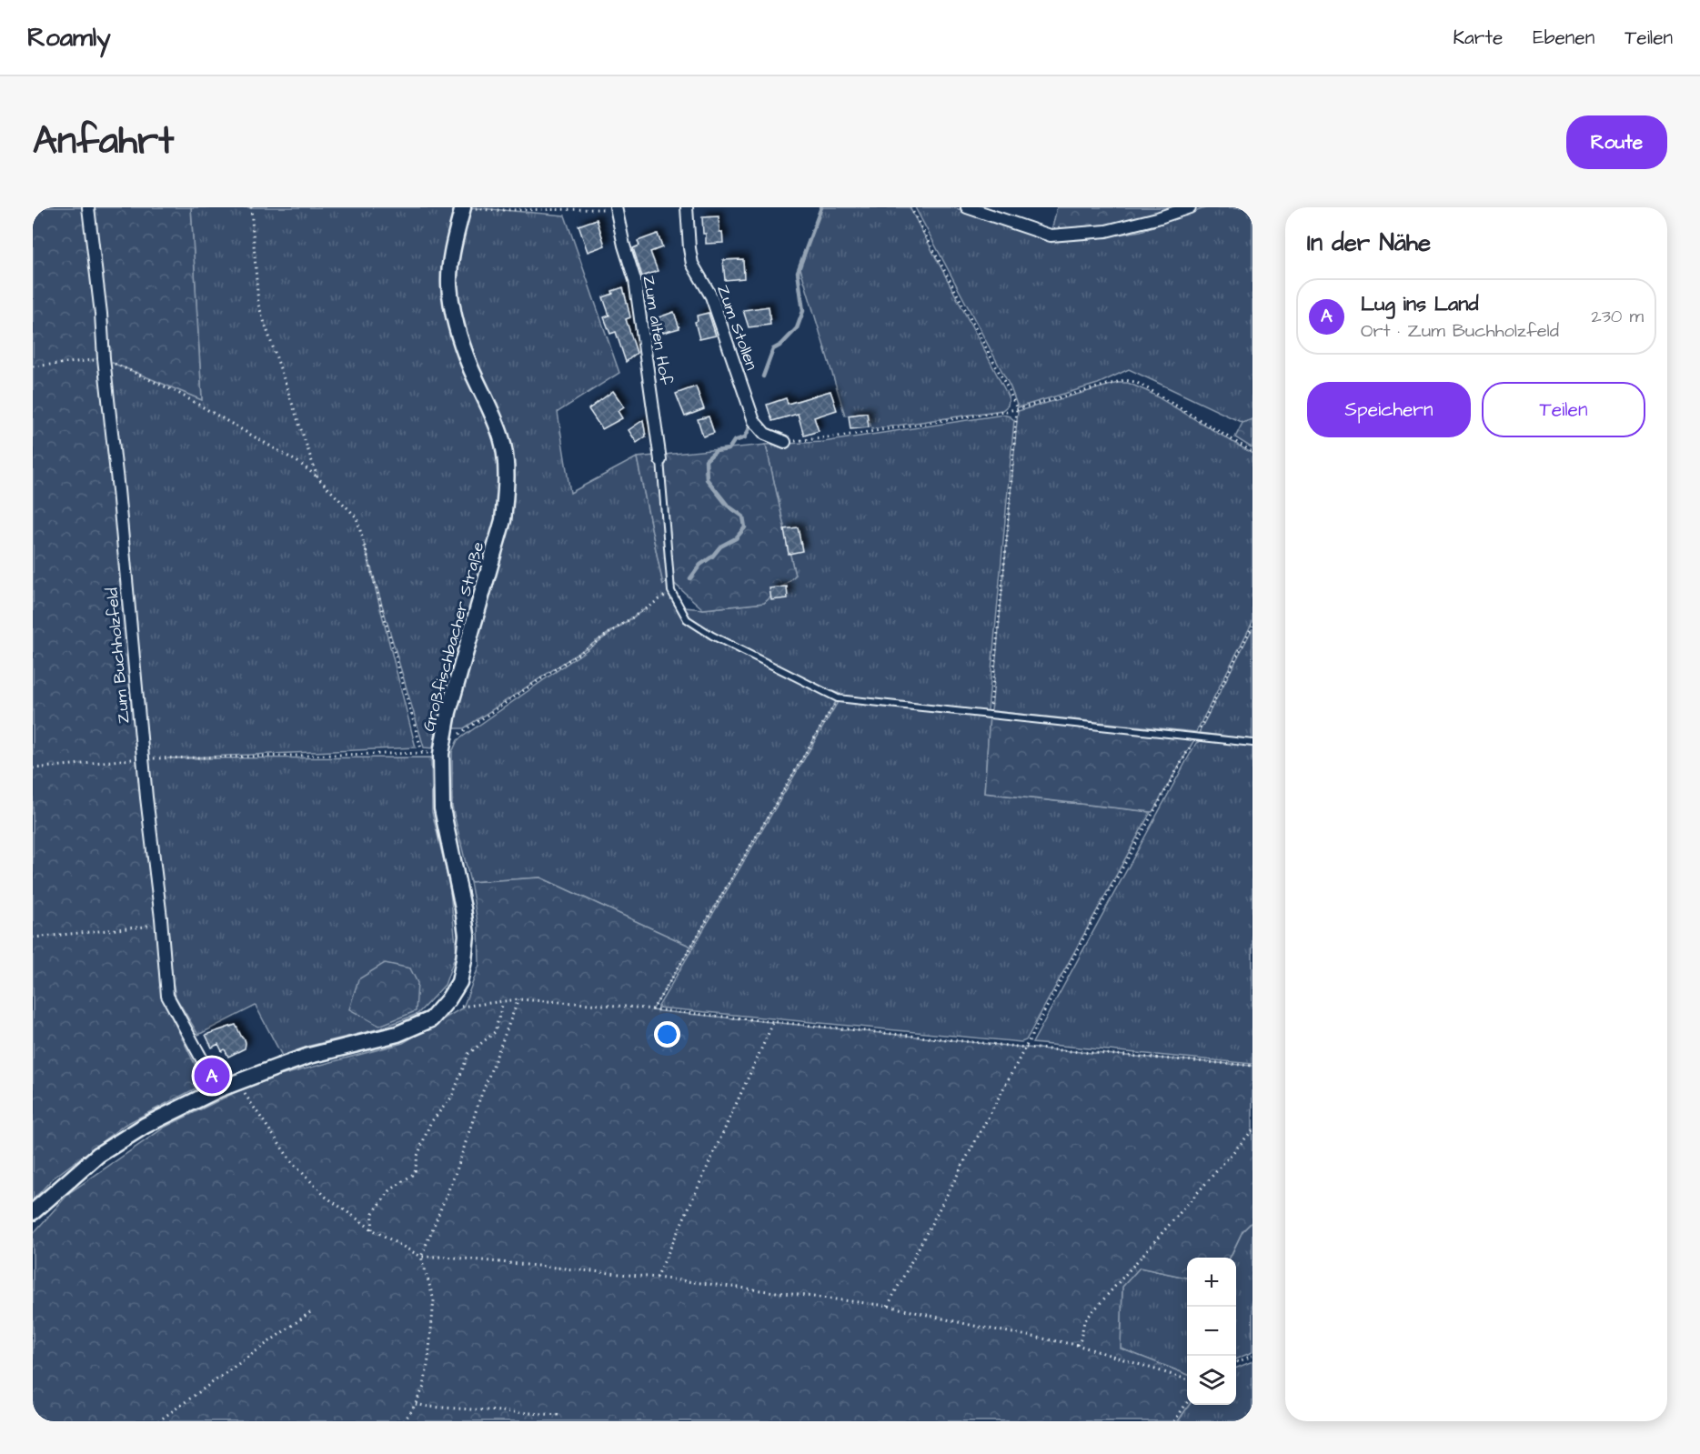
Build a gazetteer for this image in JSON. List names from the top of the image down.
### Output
{
  "streets": {
    "main road": ["Großfischbacher Straße"],
    "street": ["Zum Stollen", "Zum alten Hof", "Zum Buchholzfeld"]
  },
  "crossings": [
    ["Großfischbacher Straße", "Zum Buchholzfeld"]
  ],
  "page": {
    "header": "Roamly",
    "nav": ["Karte", "Ebenen", "Teilen"],
    "title": "Anfahrt",
    "buttons": [
      "Route",
      ["Speichern", "Teilen"]
    ],
    "heading": "In der Nähe",
    "list": [
      {
        "mark": "A",
        "name": "Lug ins Land",
        "note": "Ort · Zum Buchholzfeld",
        "value": "230 m"
      }
    ],
    "pins": "A",
    "map_buttons": ["+", "−"]
  }
}
